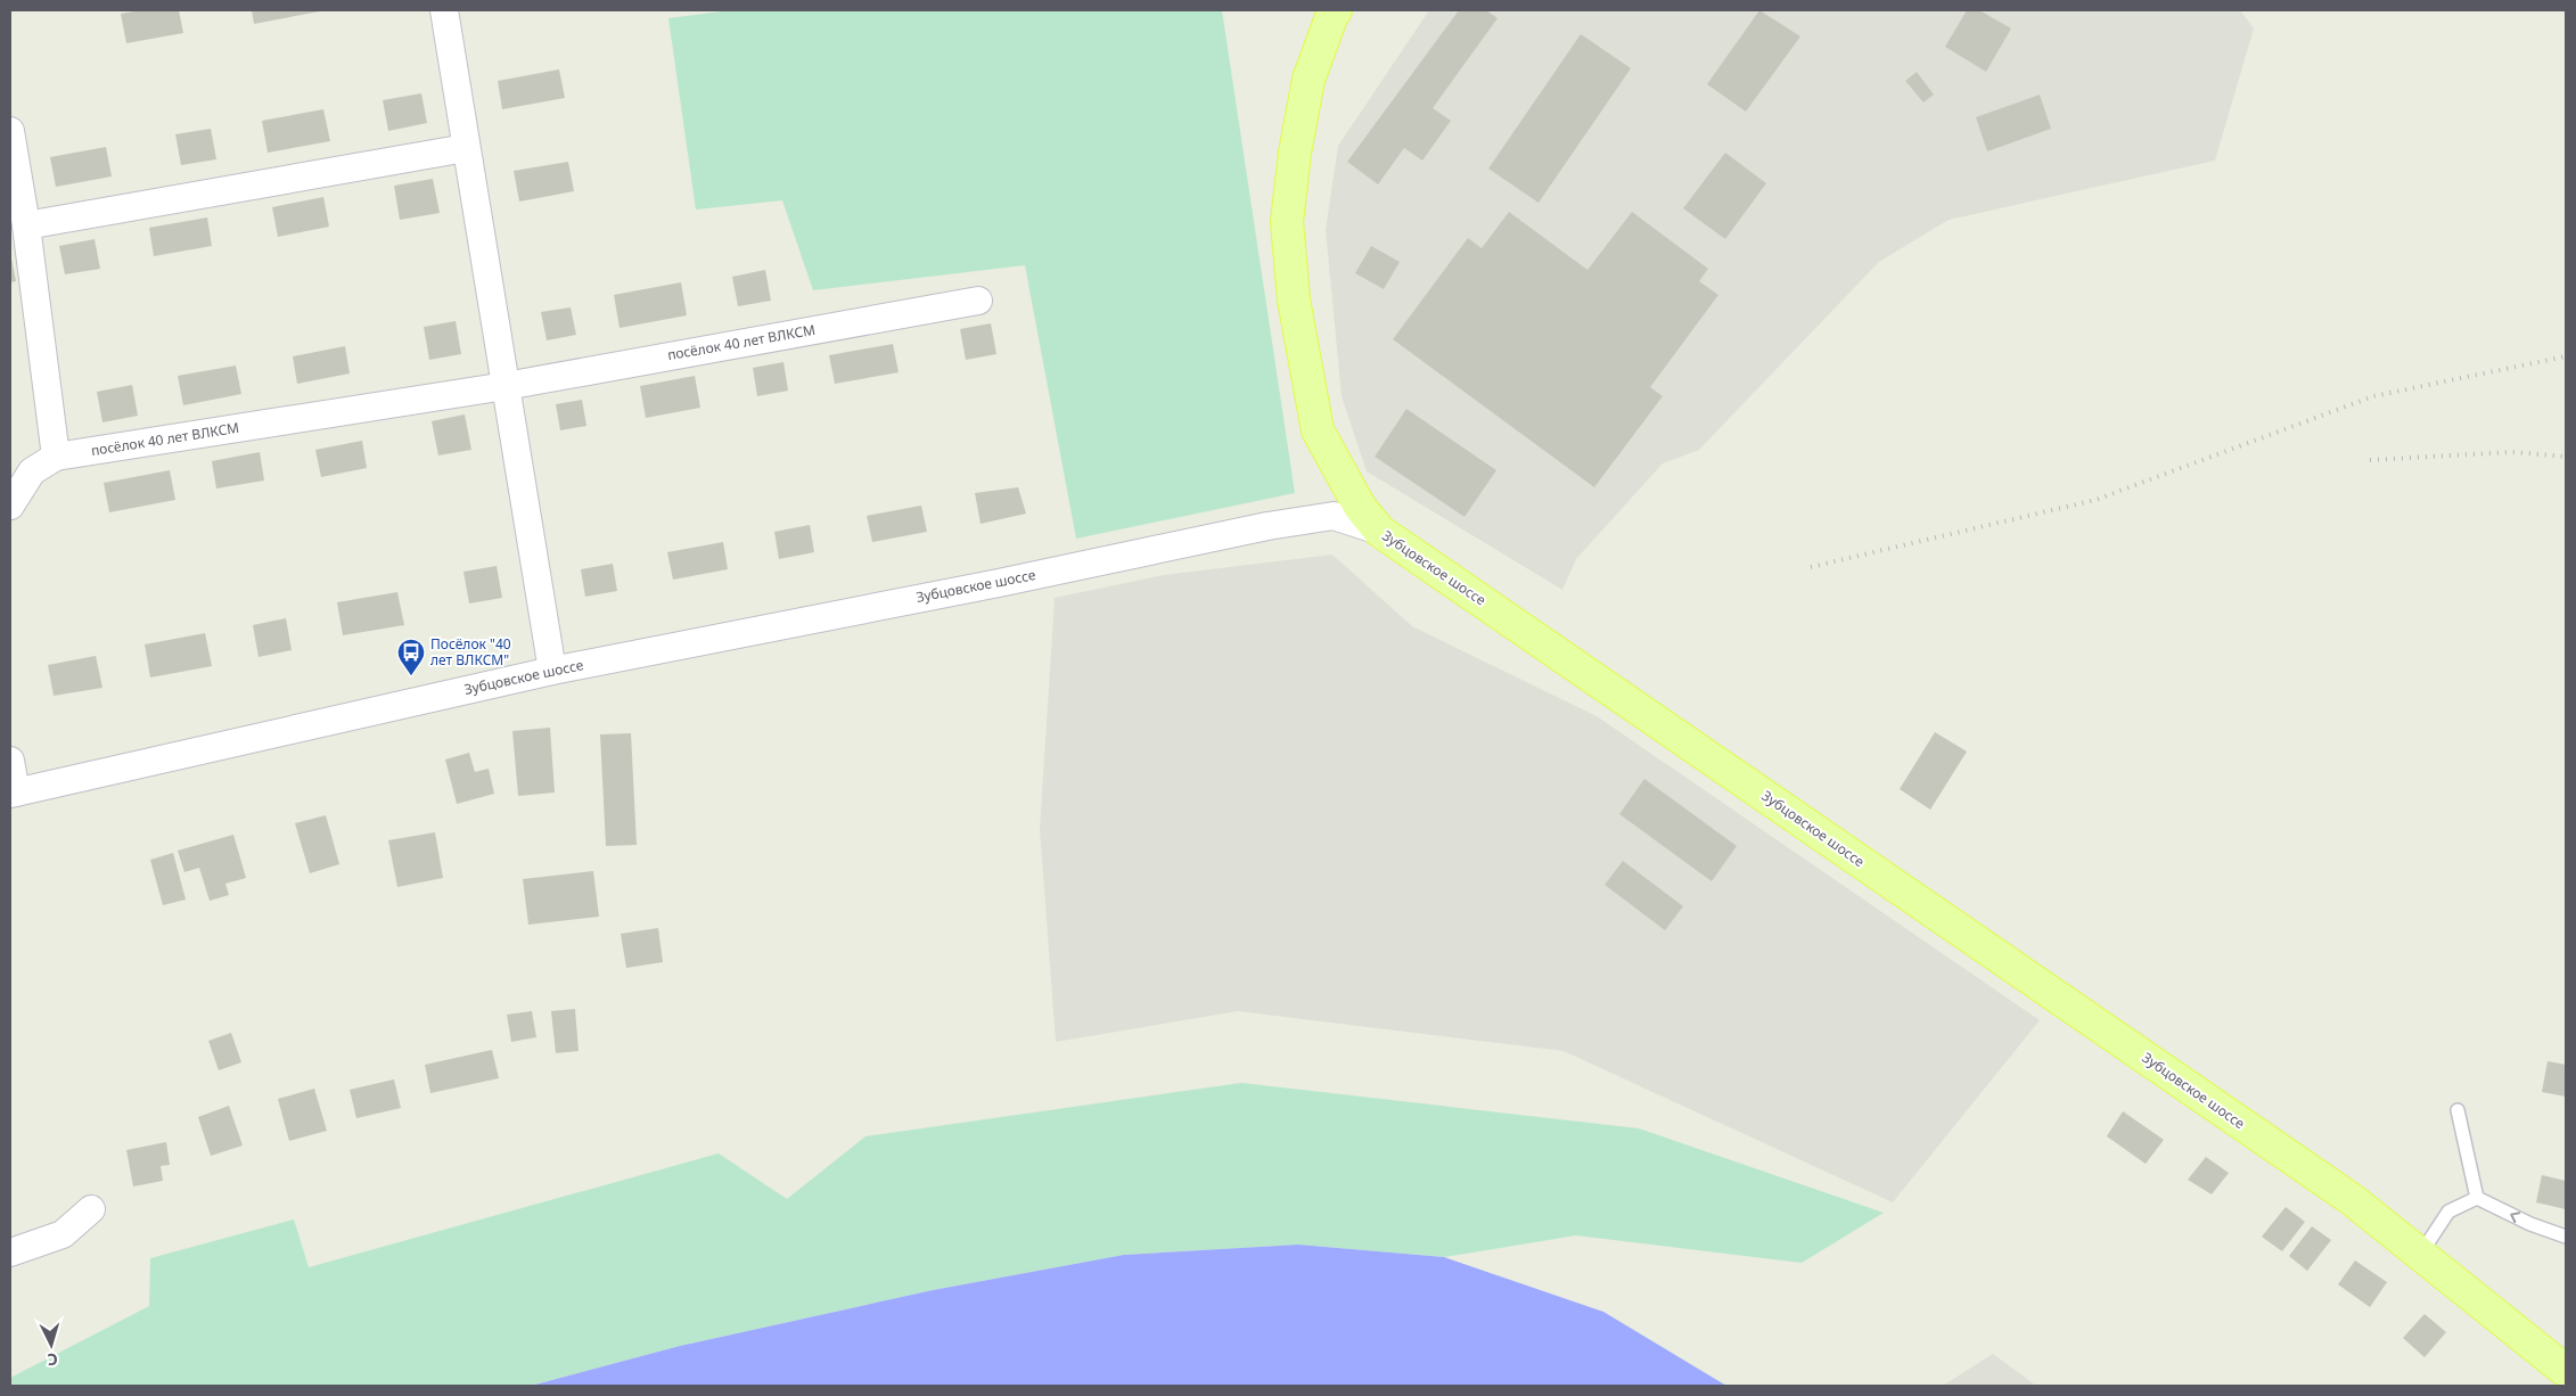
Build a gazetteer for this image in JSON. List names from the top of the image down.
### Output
{
  "streets": {
    "main road": ["Зубцовское шоссе"],
    "street": ["посёлок 40 лет ВЛКСМ"]
  },
  "places": {
    "bus stop": ["Посёлок \"40 лет ВЛКСМ\""]
  },
  "north": "bottom"
}
